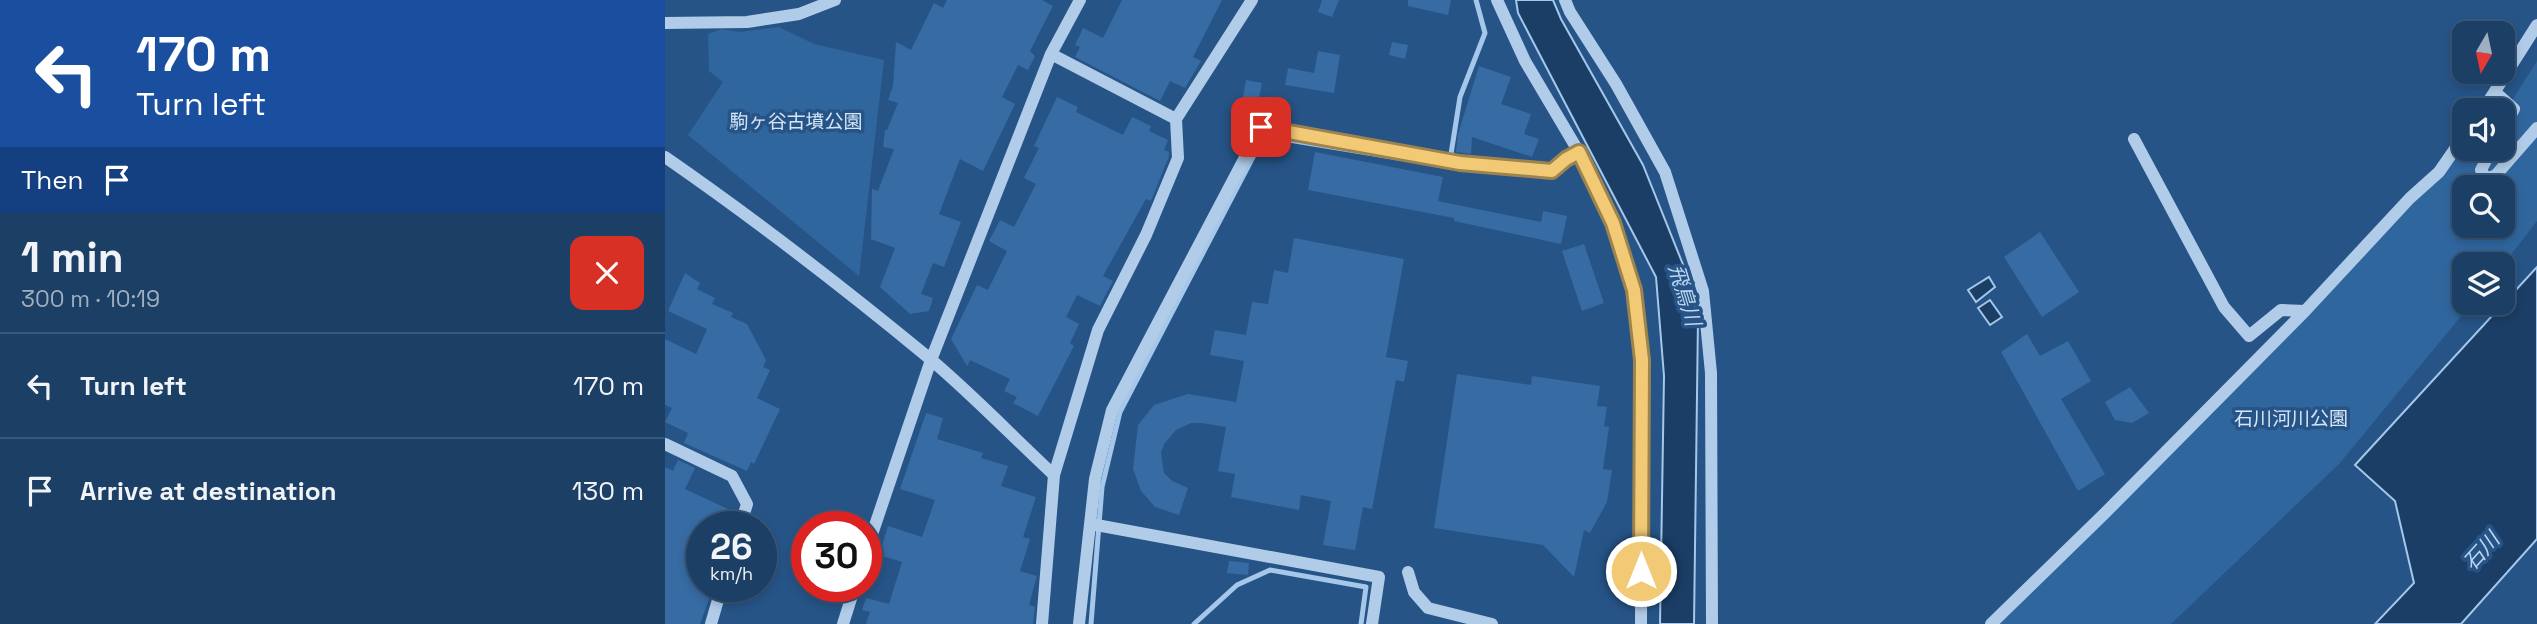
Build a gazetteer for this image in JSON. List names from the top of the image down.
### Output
{
  "water": ["飛鳥川", "石川"],
  "parks": ["駒ヶ谷古墳公園", "石川河川公園"],
  "north": "bottom",
  "page": {
    "turn": ["170 m", "Turn left"],
    "then": "Then",
    "heading": ["1 min", "300 m · 10:19"],
    "list": [
      {
        "name": "Turn left",
        "value": "170 m"
      },
      {
        "name": "Arrive at destination",
        "value": "130 m"
      }
    ],
    "speed": "26 km/h",
    "limit": "30"
  }
}
